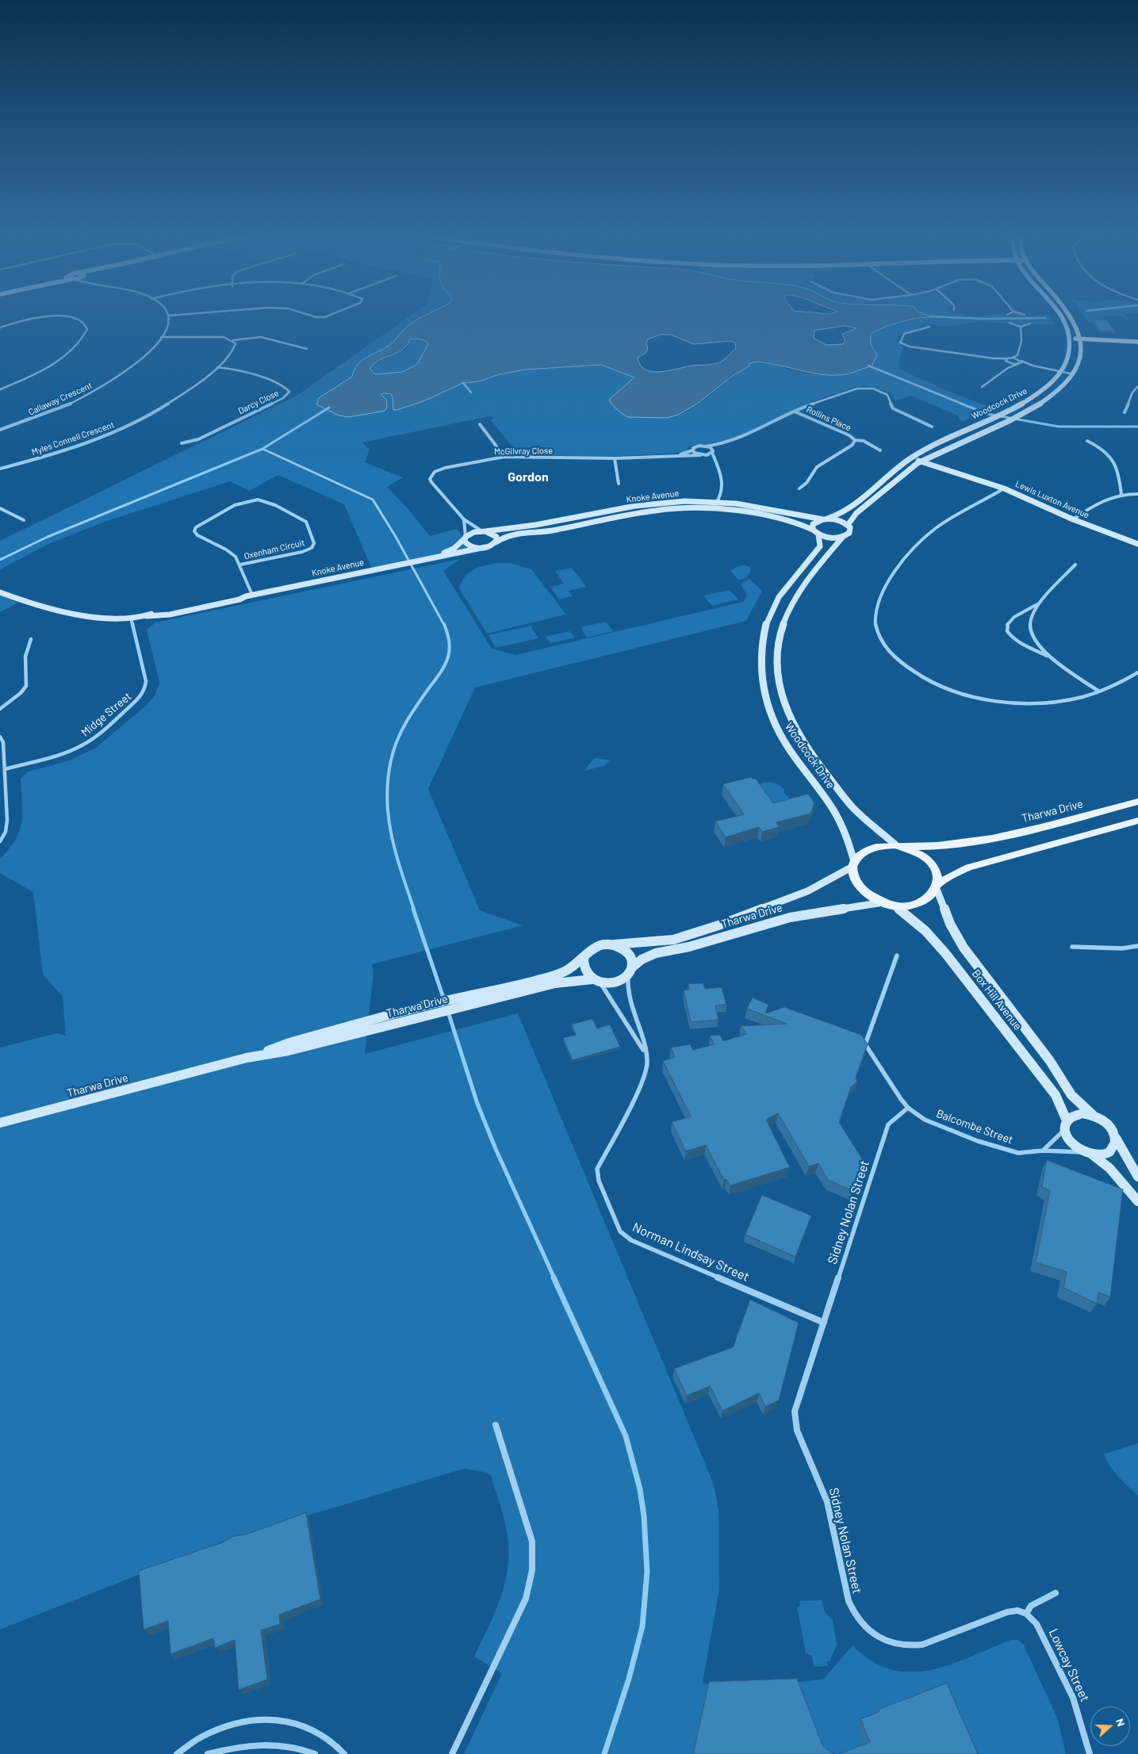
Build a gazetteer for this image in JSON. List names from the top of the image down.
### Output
{
  "streets": {
    "main road": [
      "Woodcock Drive",
      "Knoke Avenue",
      "Lewis Luxton Avenue",
      "Tharwa Drive",
      "Box Hill Avenue"
    ],
    "street": [
      "Callaway Crescent",
      "Darcy Close",
      "Rollins Place",
      "Myles Connell Crescent",
      "McGilvray Close",
      "Oxenham Circuit",
      "Midge Street",
      "Balcombe Street",
      "Sidney Nolan Street",
      "Norman Lindsay Street",
      "Lowcay Street"
    ]
  },
  "crossings": [
    ["Darcy Close", "Myles Connell Crescent"],
    ["Woodcock Drive", "Knoke Avenue"],
    ["Woodcock Drive", "Lewis Luxton Avenue"],
    ["Woodcock Drive", "Tharwa Drive"],
    ["Woodcock Drive", "Box Hill Avenue"],
    ["McGilvray Close", "Knoke Avenue"],
    ["Knoke Avenue", "Oxenham Circuit"],
    ["Knoke Avenue", "Midge Street"],
    ["Tharwa Drive", "Box Hill Avenue"],
    ["Tharwa Drive", "Norman Lindsay Street"],
    ["Box Hill Avenue", "Balcombe Street"],
    ["Balcombe Street", "Sidney Nolan Street"],
    ["Sidney Nolan Street", "Norman Lindsay Street"],
    ["Sidney Nolan Street", "Lowcay Street"]
  ],
  "districts": ["Gordon"],
  "north": "right"
}
